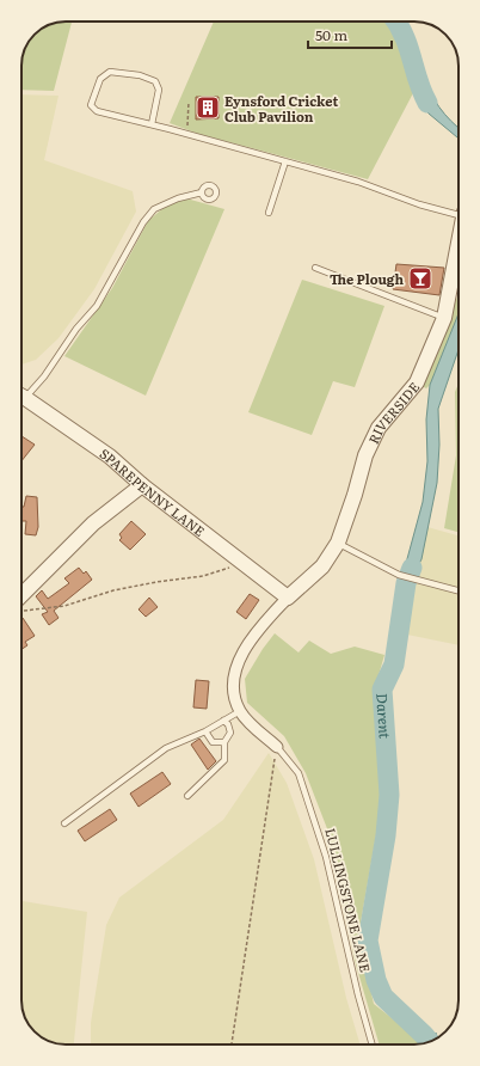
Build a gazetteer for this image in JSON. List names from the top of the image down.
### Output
{
  "streets": {
    "street": ["RIVERSIDE", "SPAREPENNY LANE", "LULLINGSTONE LANE"]
  },
  "crossings": [
    ["RIVERSIDE", "SPAREPENNY LANE"],
    ["RIVERSIDE", "LULLINGSTONE LANE"],
    ["SPAREPENNY LANE", "LULLINGSTONE LANE"]
  ],
  "water": ["Darent"],
  "places": {
    "building": ["Eynsford Cricket Club Pavilion"],
    "bar": ["The Plough"]
  },
  "scale_bar": "50 m"
}
